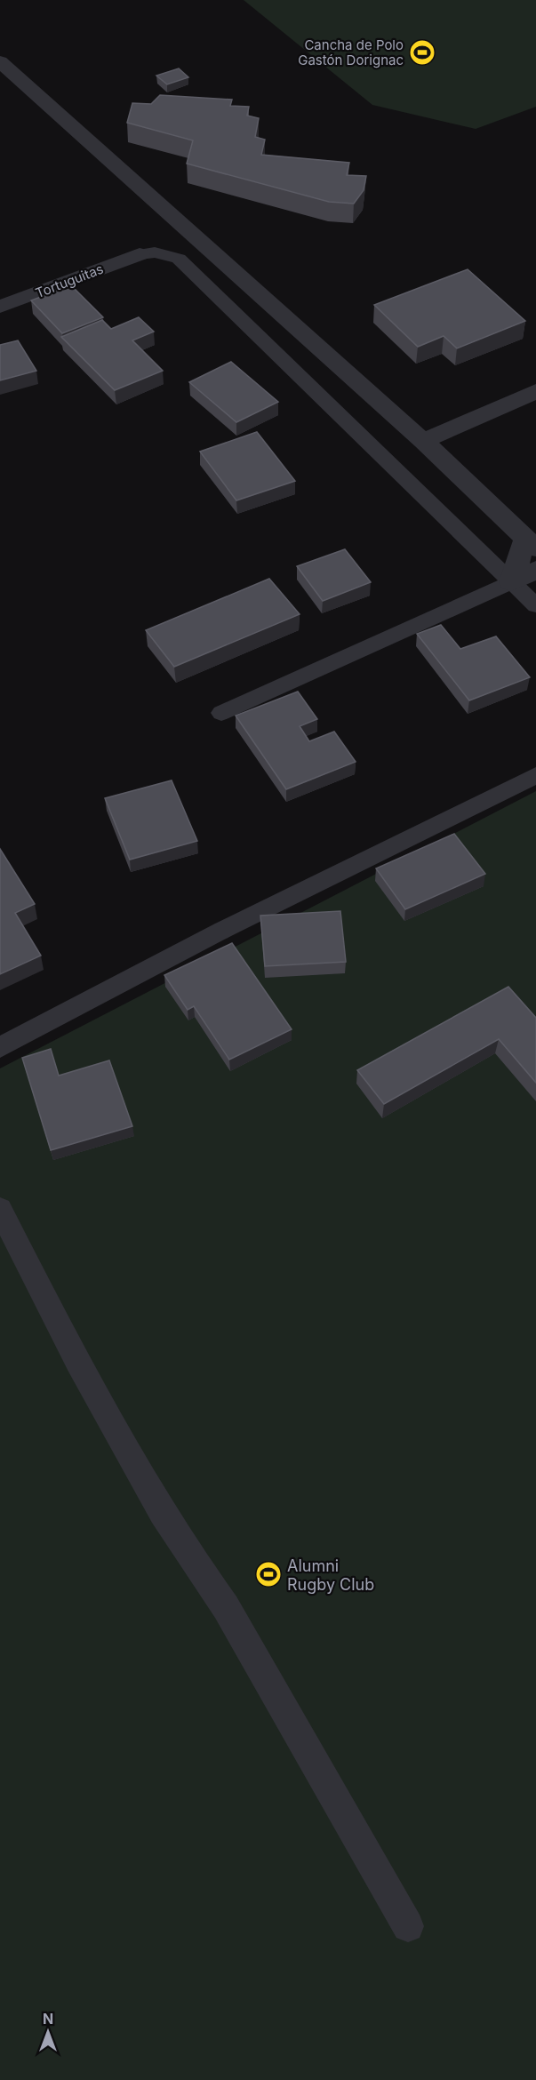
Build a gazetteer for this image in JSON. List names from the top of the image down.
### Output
{
  "streets": {
    "street": ["Tortuguitas"]
  },
  "places": {
    "sports": ["Cancha de Polo Gastón Dorignac", "Alumni Rugby Club"]
  },
  "north": "top"
}
